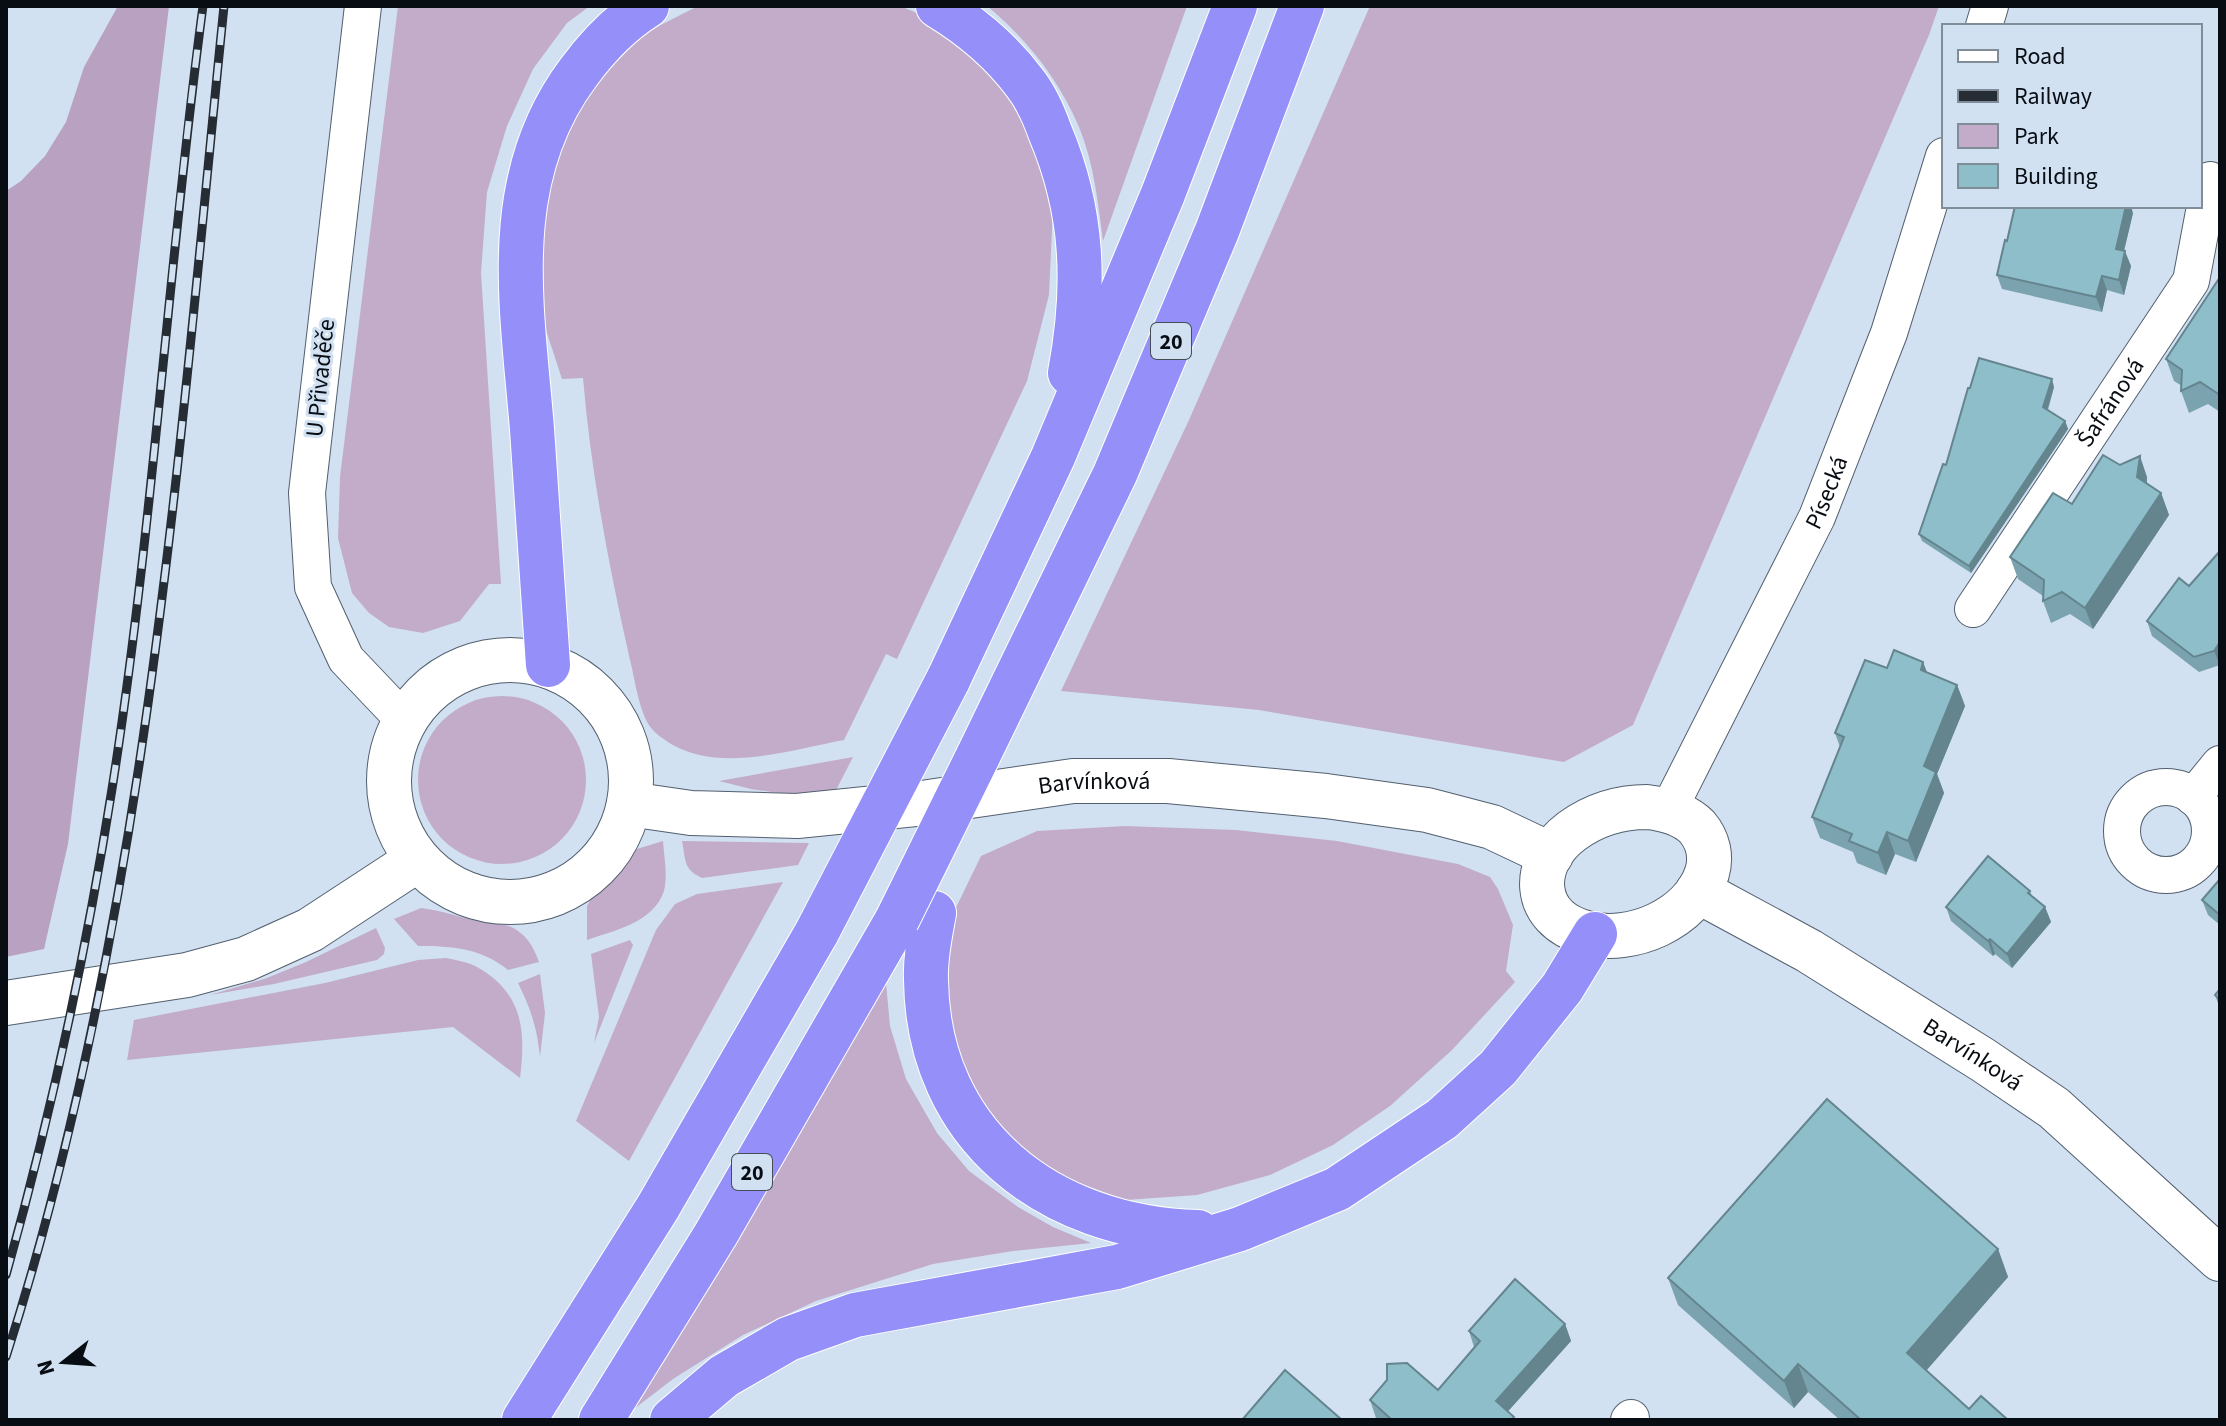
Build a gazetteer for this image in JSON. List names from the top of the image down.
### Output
{
  "streets": {
    "highway": ["20"],
    "street": [
      "U Přivaděče",
      "Šafránová",
      "Písecká",
      "Barvínková"
    ]
  },
  "crossings": [
    ["U Přivaděče", "Barvínková"],
    ["Písecká", "Barvínková"]
  ],
  "legend": [
    "Road",
    "Railway",
    "Park",
    "Building"
  ],
  "north": "left"
}
